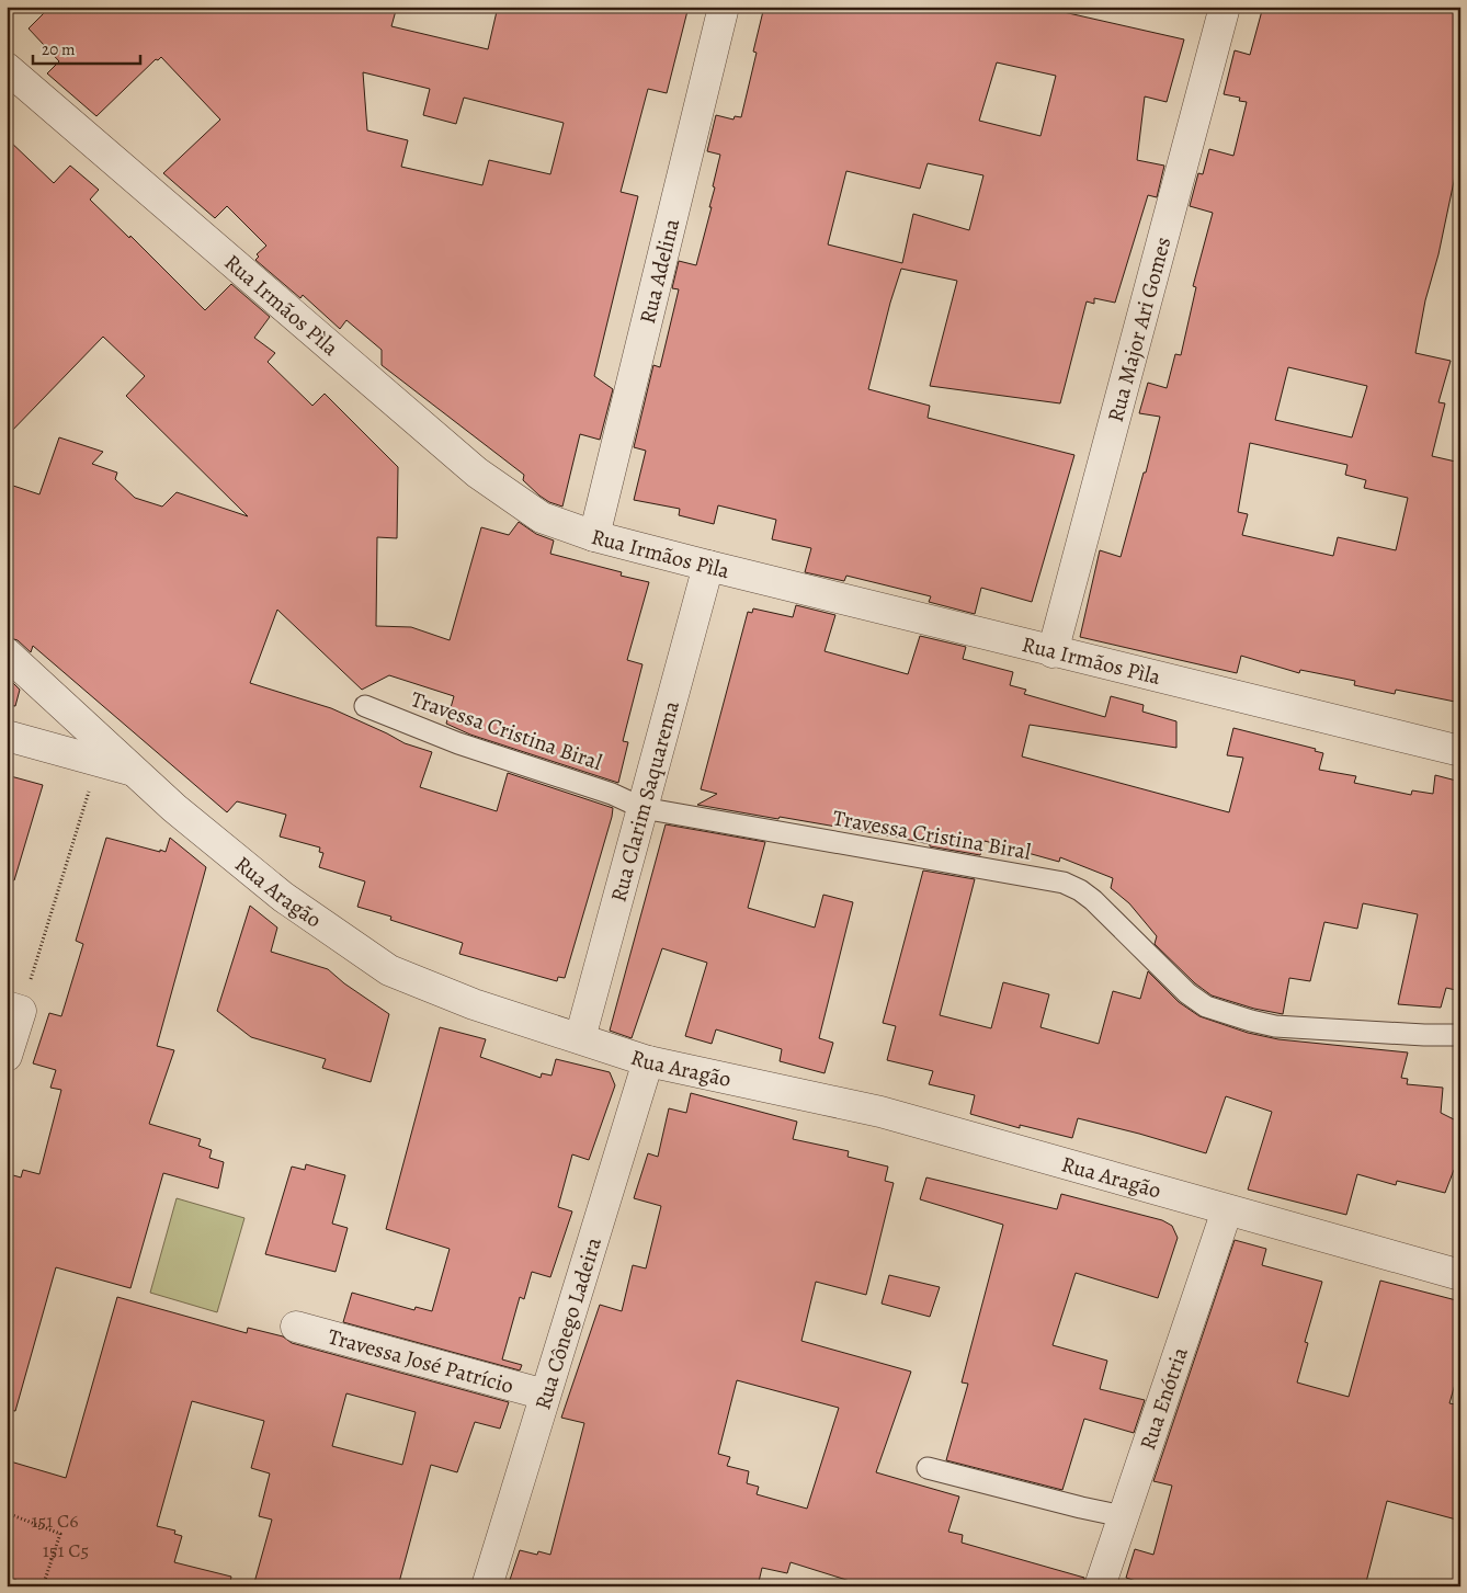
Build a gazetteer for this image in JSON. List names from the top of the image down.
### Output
{
  "streets": {
    "street": [
      "Rua Adelina",
      "Rua Irmãos Pìla",
      "Rua Major Ari Gomes",
      "Rua Clarim Saquarema",
      "Rua Aragão",
      "Rua Cônego Ladeira",
      "Travessa José Patrício",
      "Rua Enótria"
    ],
    "lane": ["Travessa Cristina Biral"]
  },
  "crossings": [
    ["Rua Adelina", "Rua Irmãos Pìla"],
    ["Rua Irmãos Pìla", "Rua Major Ari Gomes"],
    ["Rua Irmãos Pìla", "Rua Clarim Saquarema"],
    ["Travessa Cristina Biral", "Rua Clarim Saquarema"],
    ["Rua Clarim Saquarema", "Rua Aragão"],
    ["Rua Aragão", "Rua Cônego Ladeira"],
    ["Rua Aragão", "Rua Enótria"],
    ["Rua Cônego Ladeira", "Travessa José Patrício"]
  ],
  "house_numbers": ["151 C6", "151 C5"],
  "scale_bar": "20 m"
}
